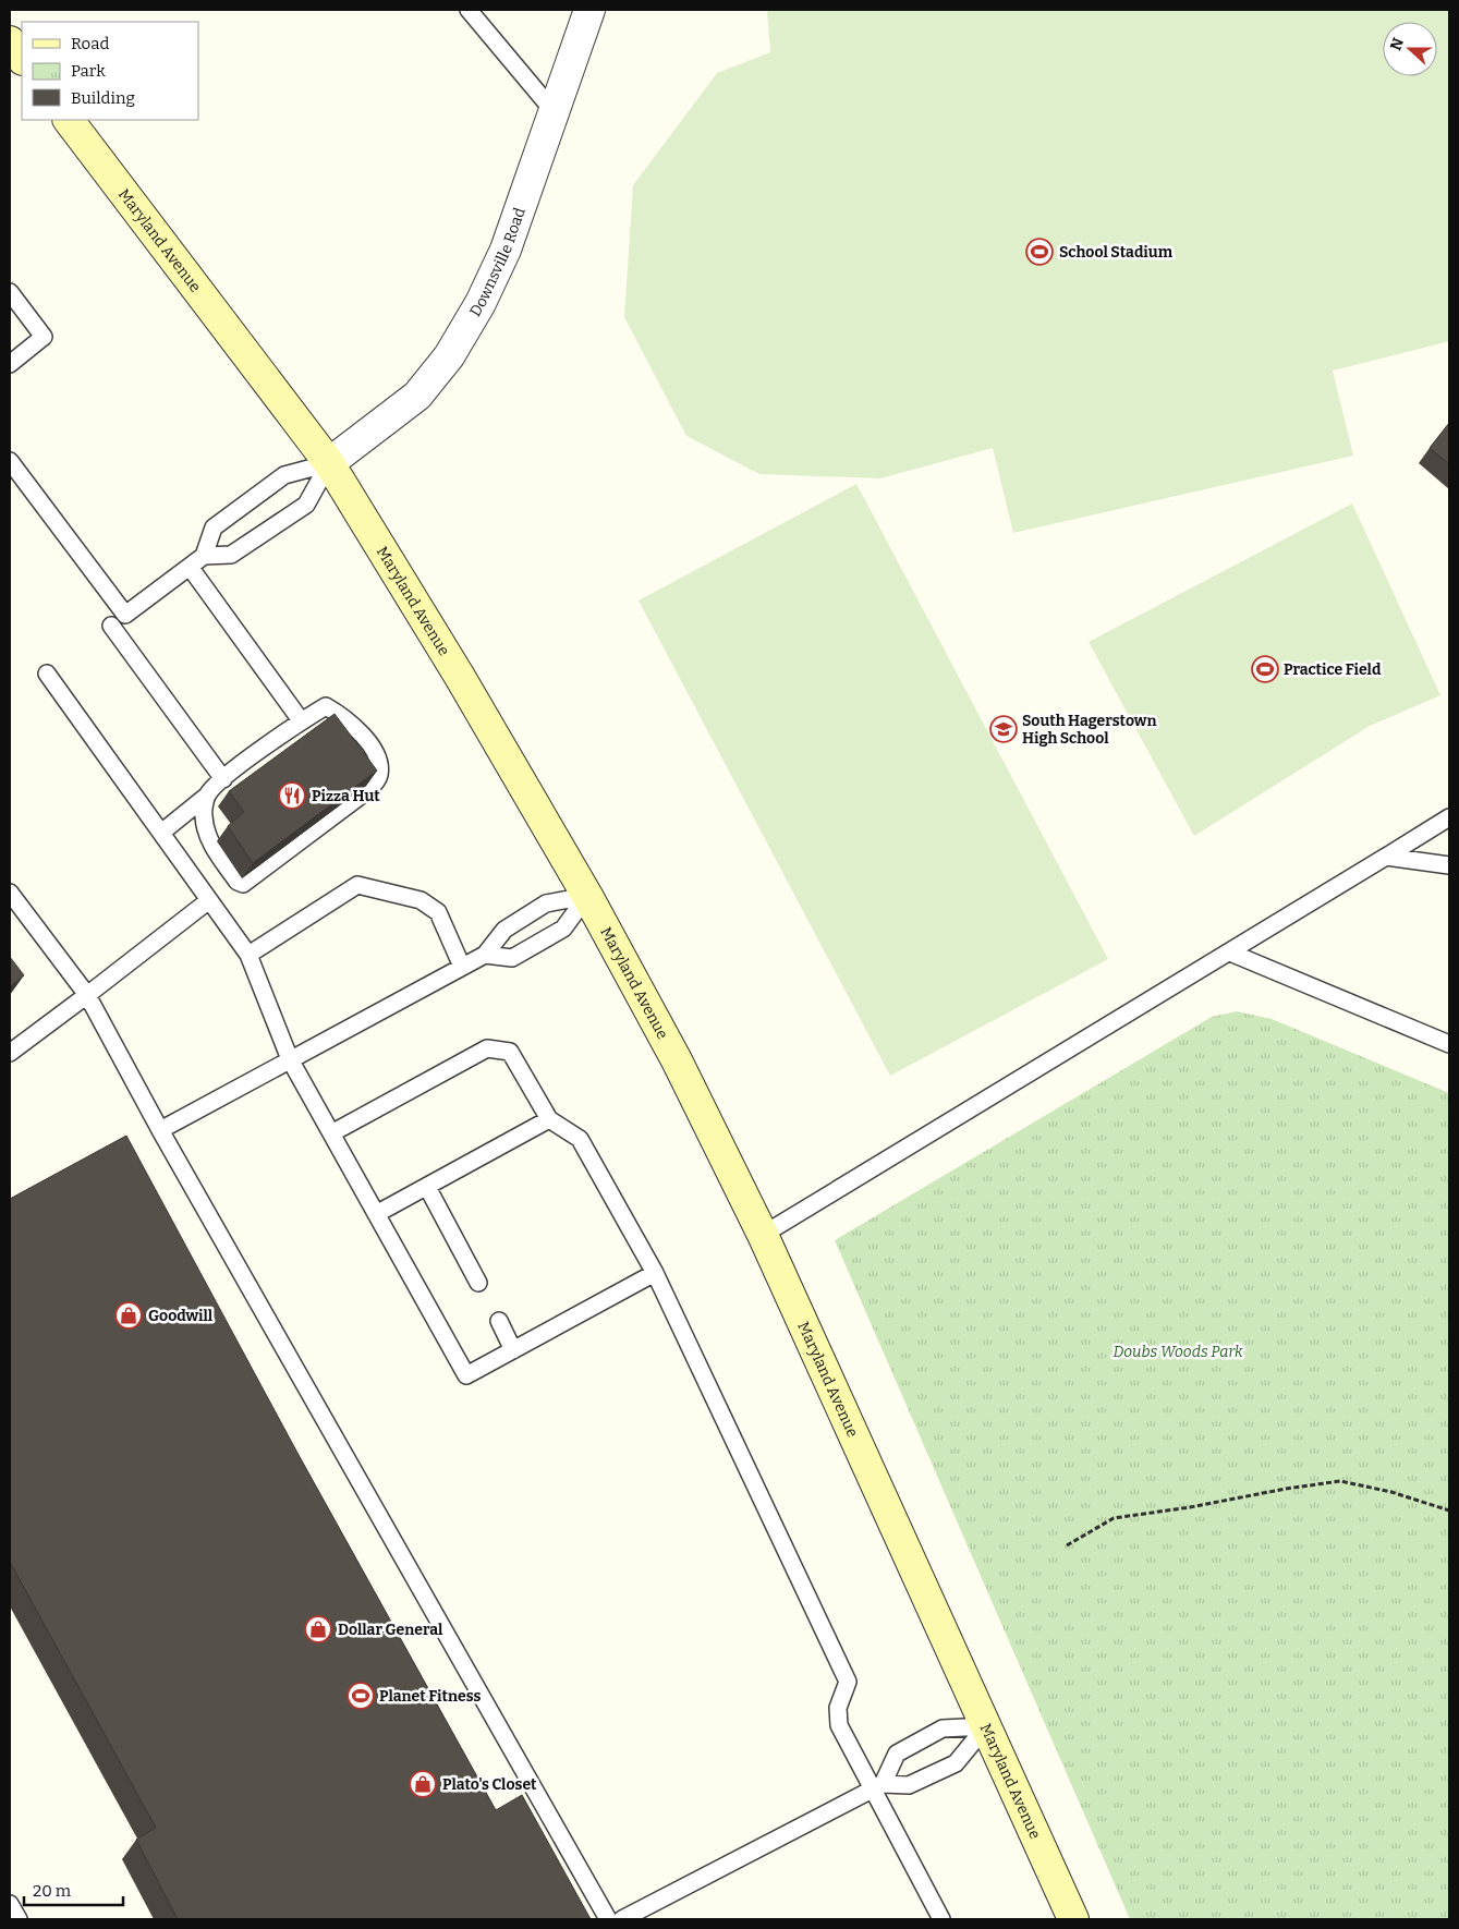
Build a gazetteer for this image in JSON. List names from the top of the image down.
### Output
{
  "streets": {
    "main road": ["Maryland Avenue"],
    "street": ["Downsville Road"]
  },
  "crossings": [
    ["Maryland Avenue", "Downsville Road"]
  ],
  "parks": ["Doubs Woods Park"],
  "places": {
    "sports": ["School Stadium", "Practice Field", "Planet Fitness"],
    "school or university": ["South Hagerstown High School"],
    "restaurant": ["Pizza Hut"],
    "shop": ["Goodwill", "Dollar General", "Plato's Closet"]
  },
  "legend": ["Road", "Park", "Building"],
  "scale_bar": "20 m",
  "north": "left"
}
